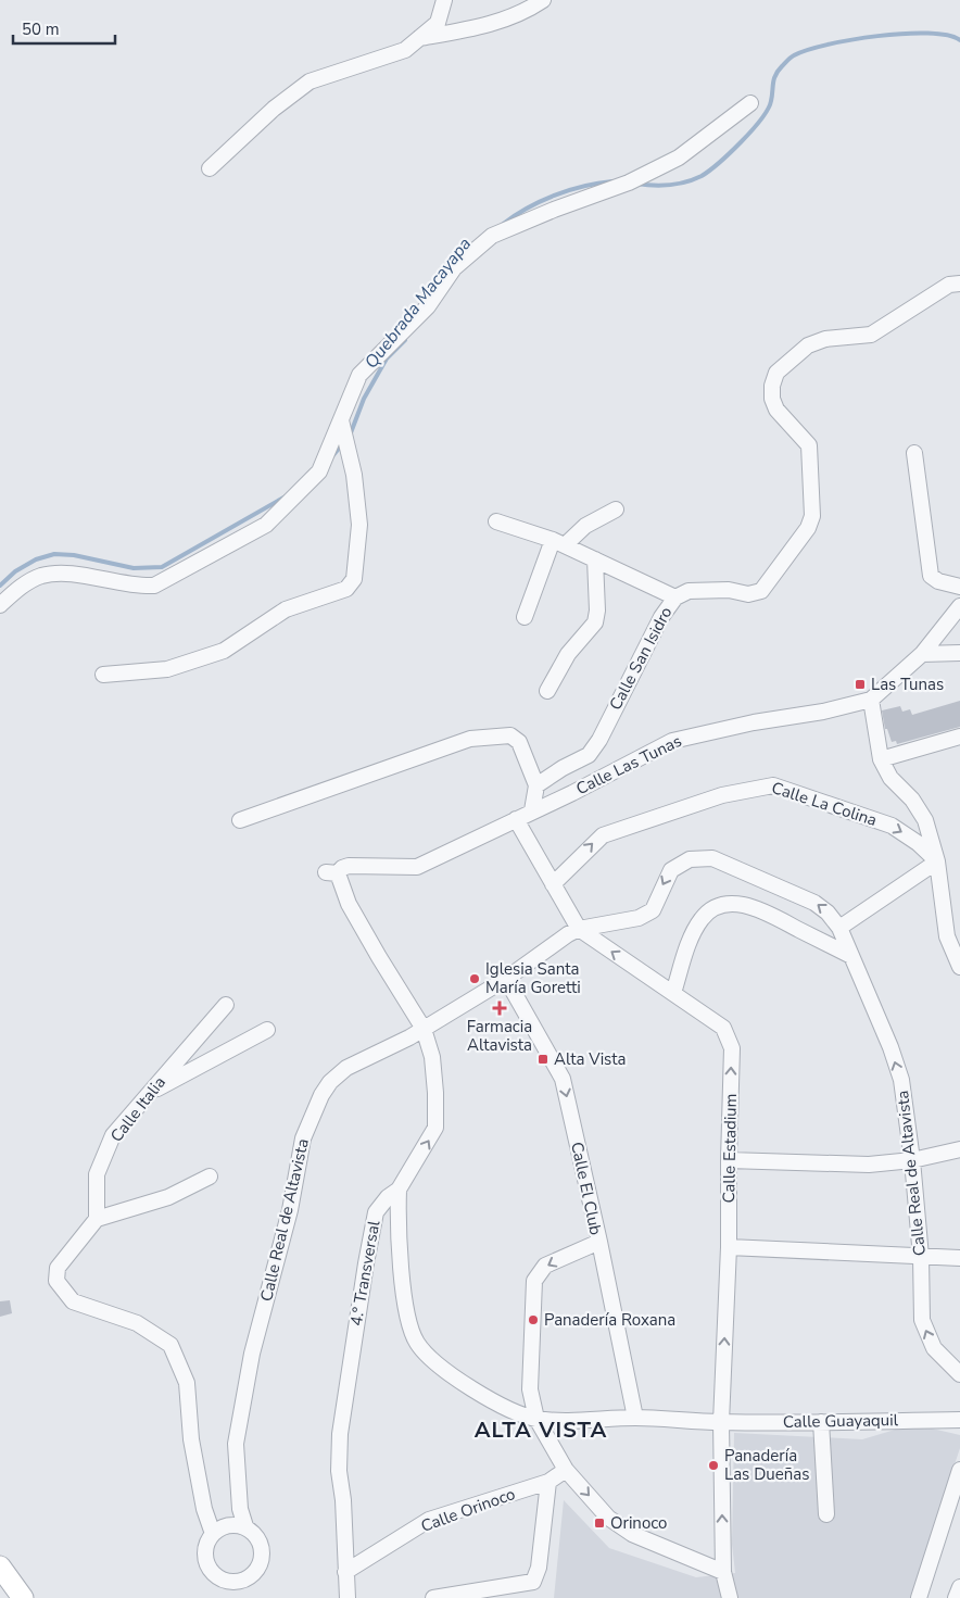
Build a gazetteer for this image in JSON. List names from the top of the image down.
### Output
{
  "streets": {
    "street": [
      "Calle San Isidro",
      "Calle Las Tunas",
      "Calle La Colina",
      "Calle Italia",
      "Calle Estadium",
      "Calle Real de Altavista",
      "Calle El Club",
      "4.° Transversal",
      "Calle Guayaquil",
      "Calle Orinoco"
    ]
  },
  "crossings": [
    ["Calle Las Tunas", "Calle Estadium"],
    ["Calle Las Tunas", "4.° Transversal"],
    ["Calle La Colina", "Calle Estadium"],
    ["Calle Estadium", "Calle Real de Altavista"],
    ["Calle Estadium", "Calle El Club"],
    ["Calle Estadium", "Calle Guayaquil"],
    ["Calle Real de Altavista", "Calle El Club"],
    ["Calle Real de Altavista", "4.° Transversal"],
    ["Calle El Club", "Calle Guayaquil"],
    ["Calle El Club", "Calle Orinoco"],
    ["4.° Transversal", "Calle Guayaquil"],
    ["4.° Transversal", "Calle Orinoco"]
  ],
  "one_way": ["Calle La Colina", "Calle El Club"],
  "districts": ["ALTA VISTA"],
  "water": ["Quebrada Macayapa"],
  "places": {
    "transit": ["Las Tunas", "Alta Vista", "Orinoco"],
    "other": ["Iglesia Santa María Goretti", "Panadería Roxana", "Panadería Las Dueñas"],
    "health": ["Farmacia Altavista"]
  },
  "scale_bar": "50 m"
}
